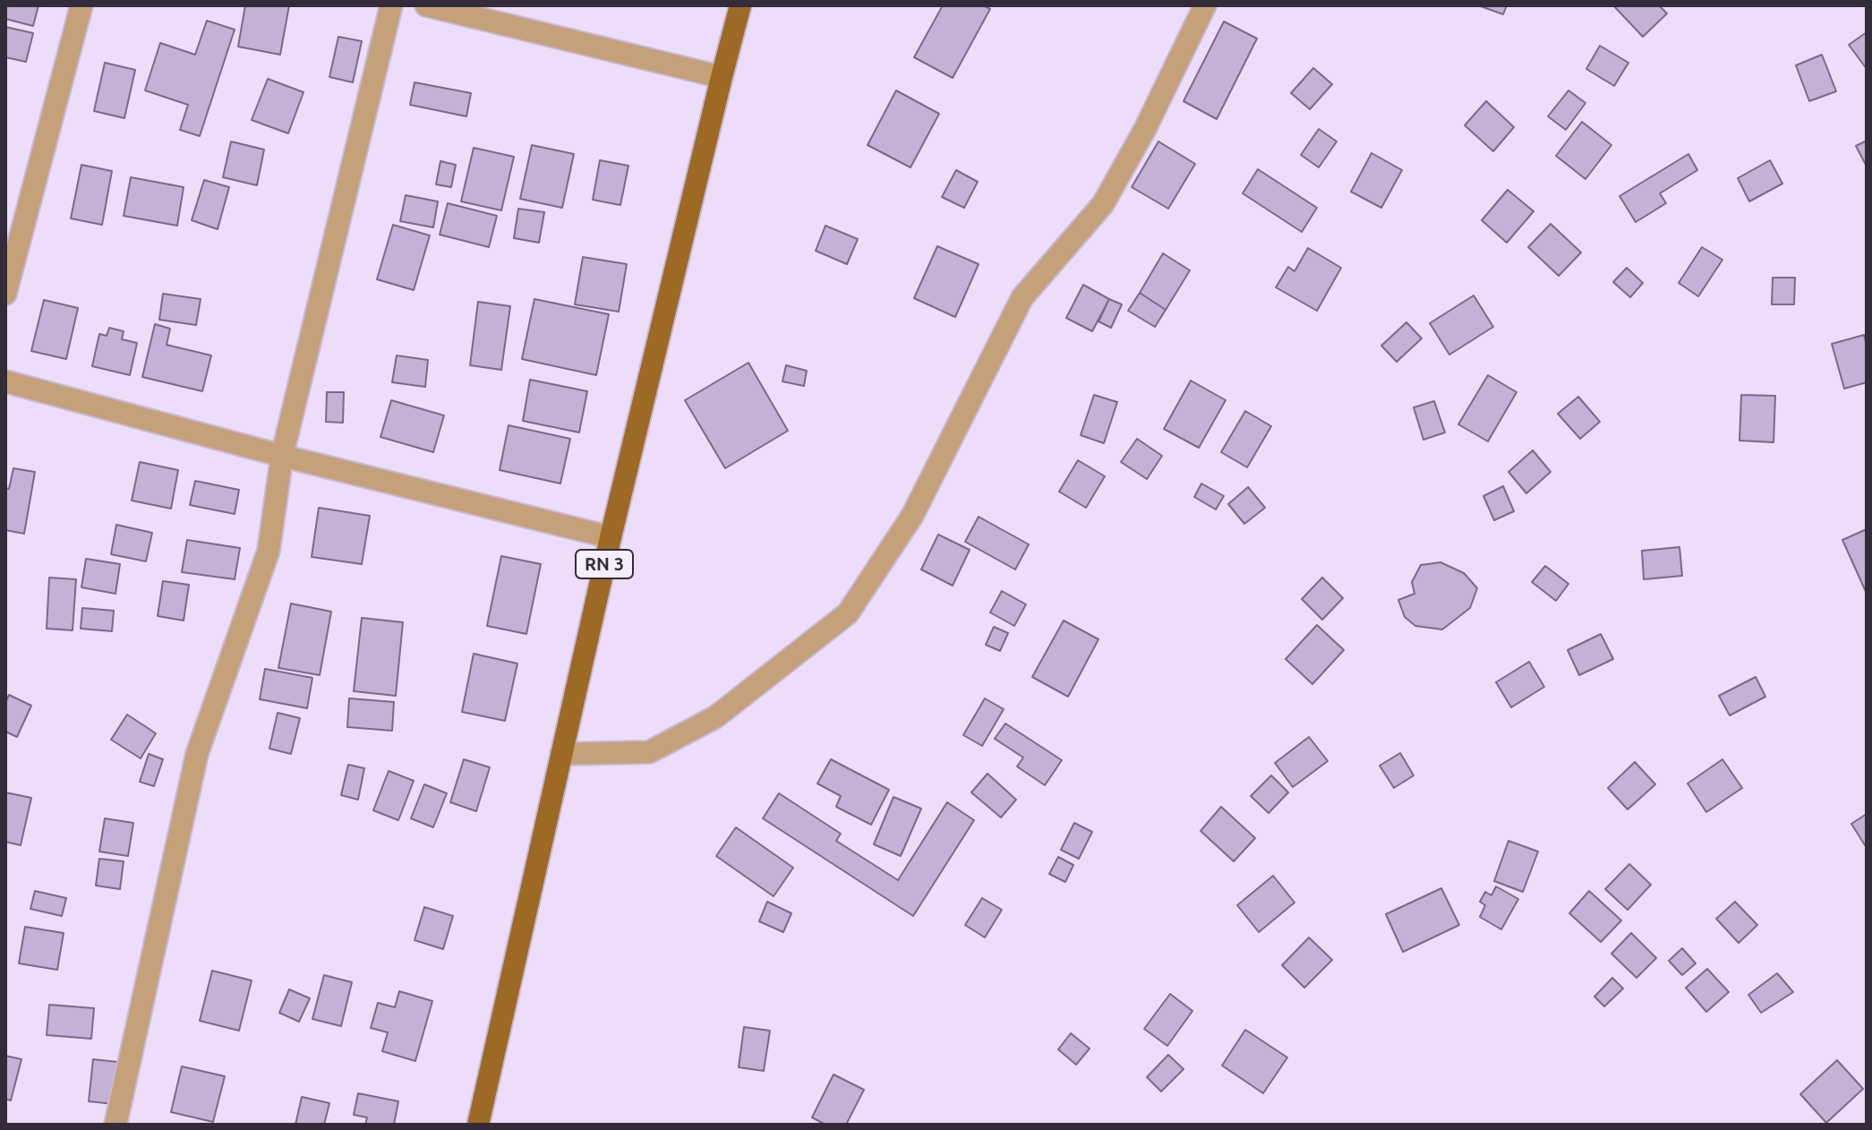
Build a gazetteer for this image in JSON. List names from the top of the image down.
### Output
{
  "streets": {
    "main road": ["RN 3"]
  }
}
